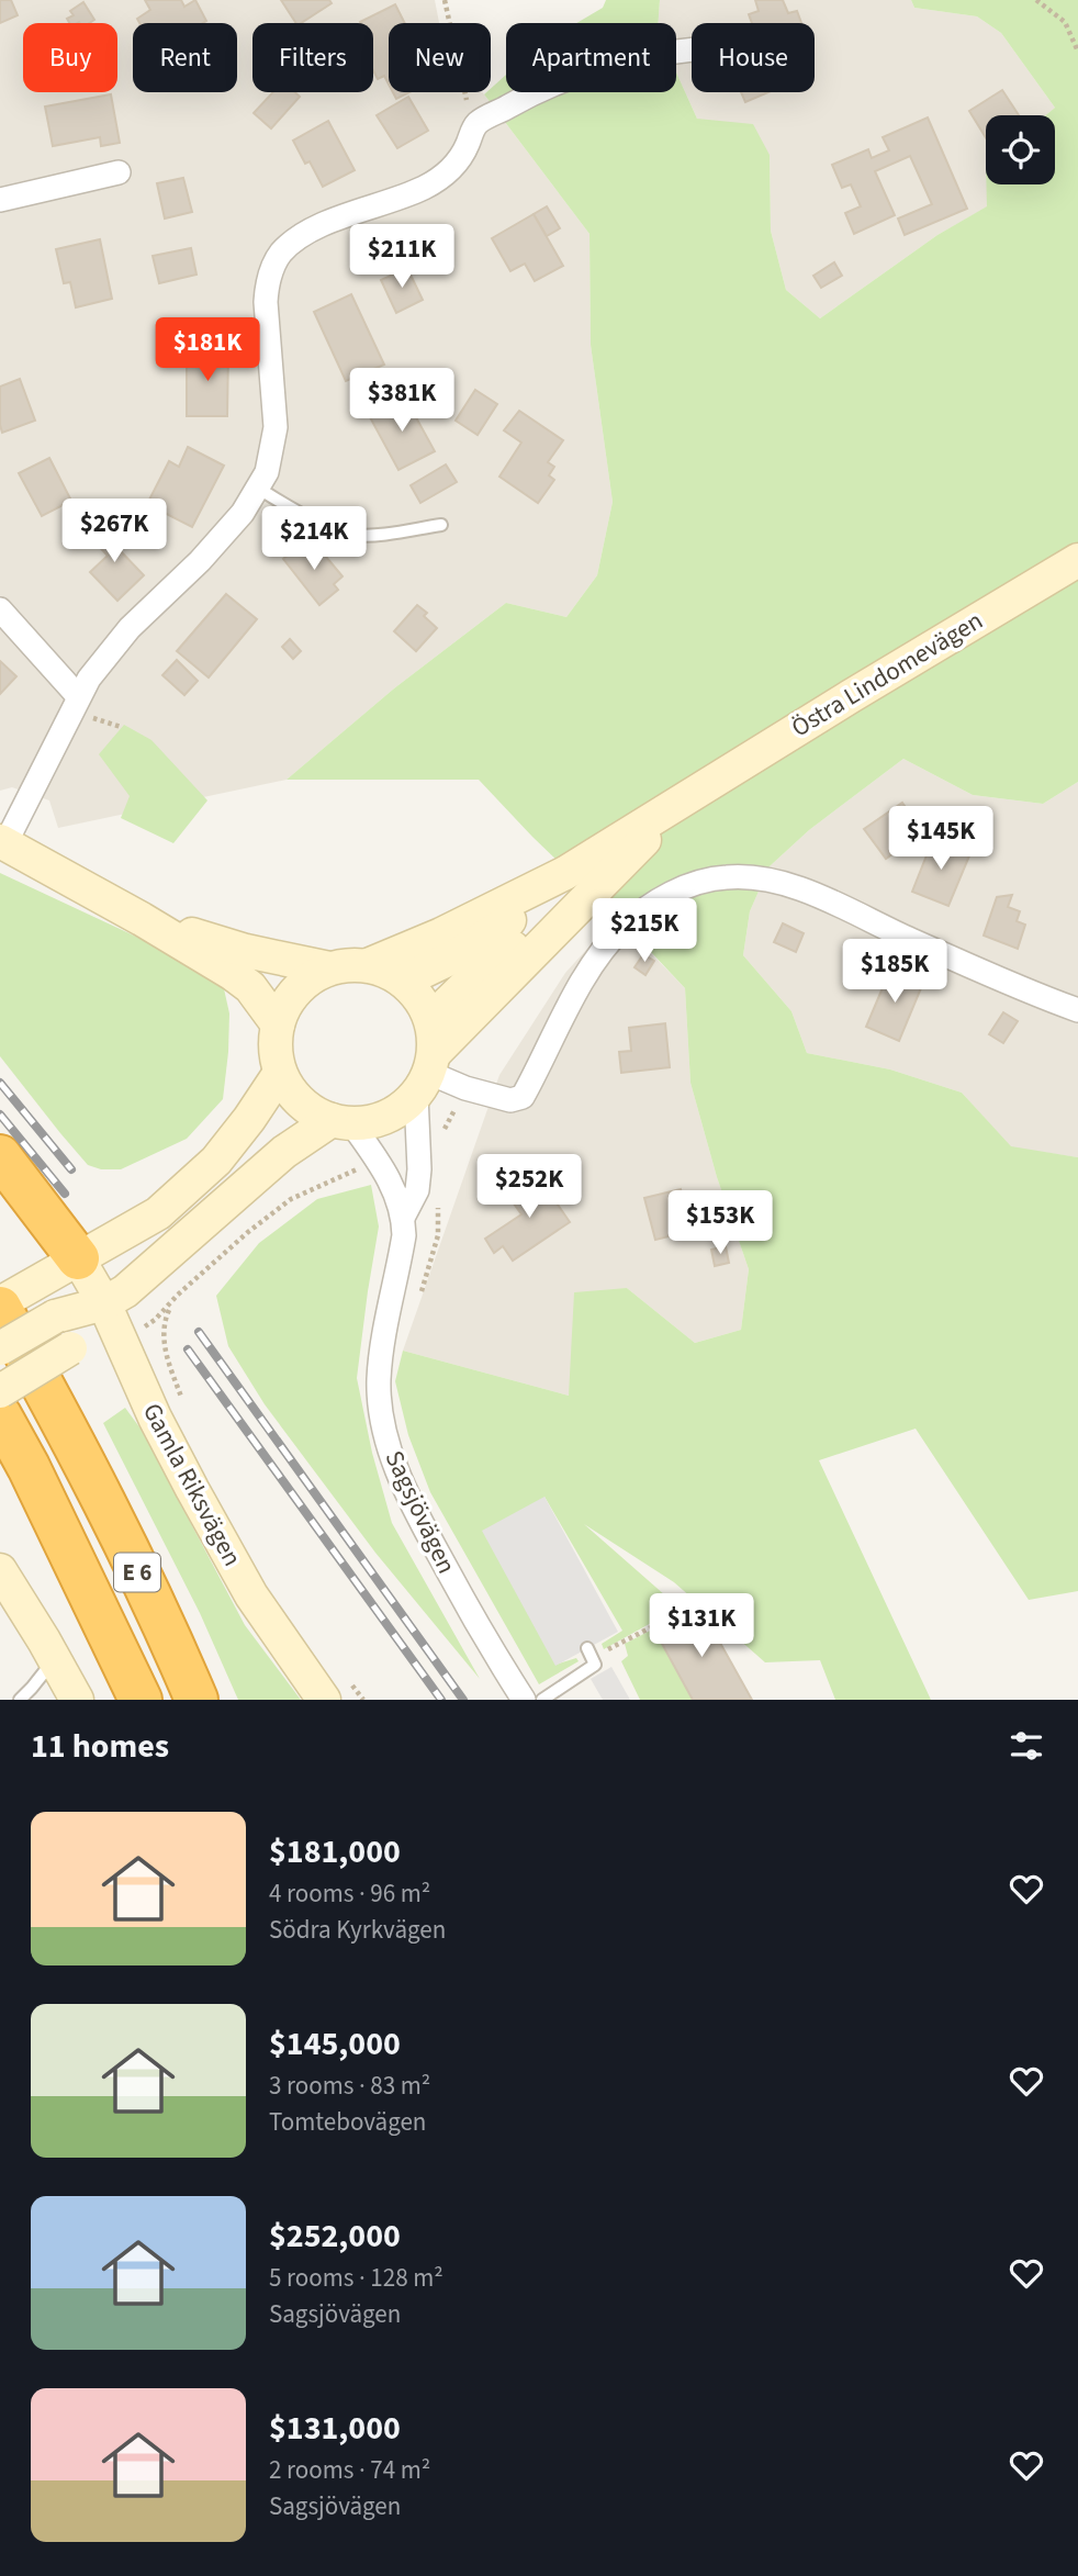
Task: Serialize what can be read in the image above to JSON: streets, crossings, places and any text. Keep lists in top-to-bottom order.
{
  "streets": {
    "highway": ["E 6"],
    "street": ["Östra Lindomevägen", "Gamla Riksvägen", "Sagsjövägen"]
  },
  "crossings": [
    ["Östra Lindomevägen", "Sagsjövägen"]
  ],
  "page": {
    "chip": [
      "Buy",
      "Rent",
      "Filters",
      "New",
      "Apartment",
      "House"
    ],
    "price": [
      "$211K",
      "$181K",
      "$381K",
      "$267K",
      "$214K",
      "$145K",
      "$215K",
      "$185K",
      "$252K",
      "$153K",
      "$131K"
    ],
    "heading": "11 homes",
    "list": [
      {
        "name": "$181,000",
        "note": "4 rooms · 96 m² · Södra Kyrkvägen"
      },
      {
        "name": "$145,000",
        "note": "3 rooms · 83 m² · Tomtebovägen"
      },
      {
        "name": "$252,000",
        "note": "5 rooms · 128 m² · Sagsjövägen"
      },
      {
        "name": "$131,000",
        "note": "2 rooms · 74 m² · Sagsjövägen"
      }
    ]
  }
}
